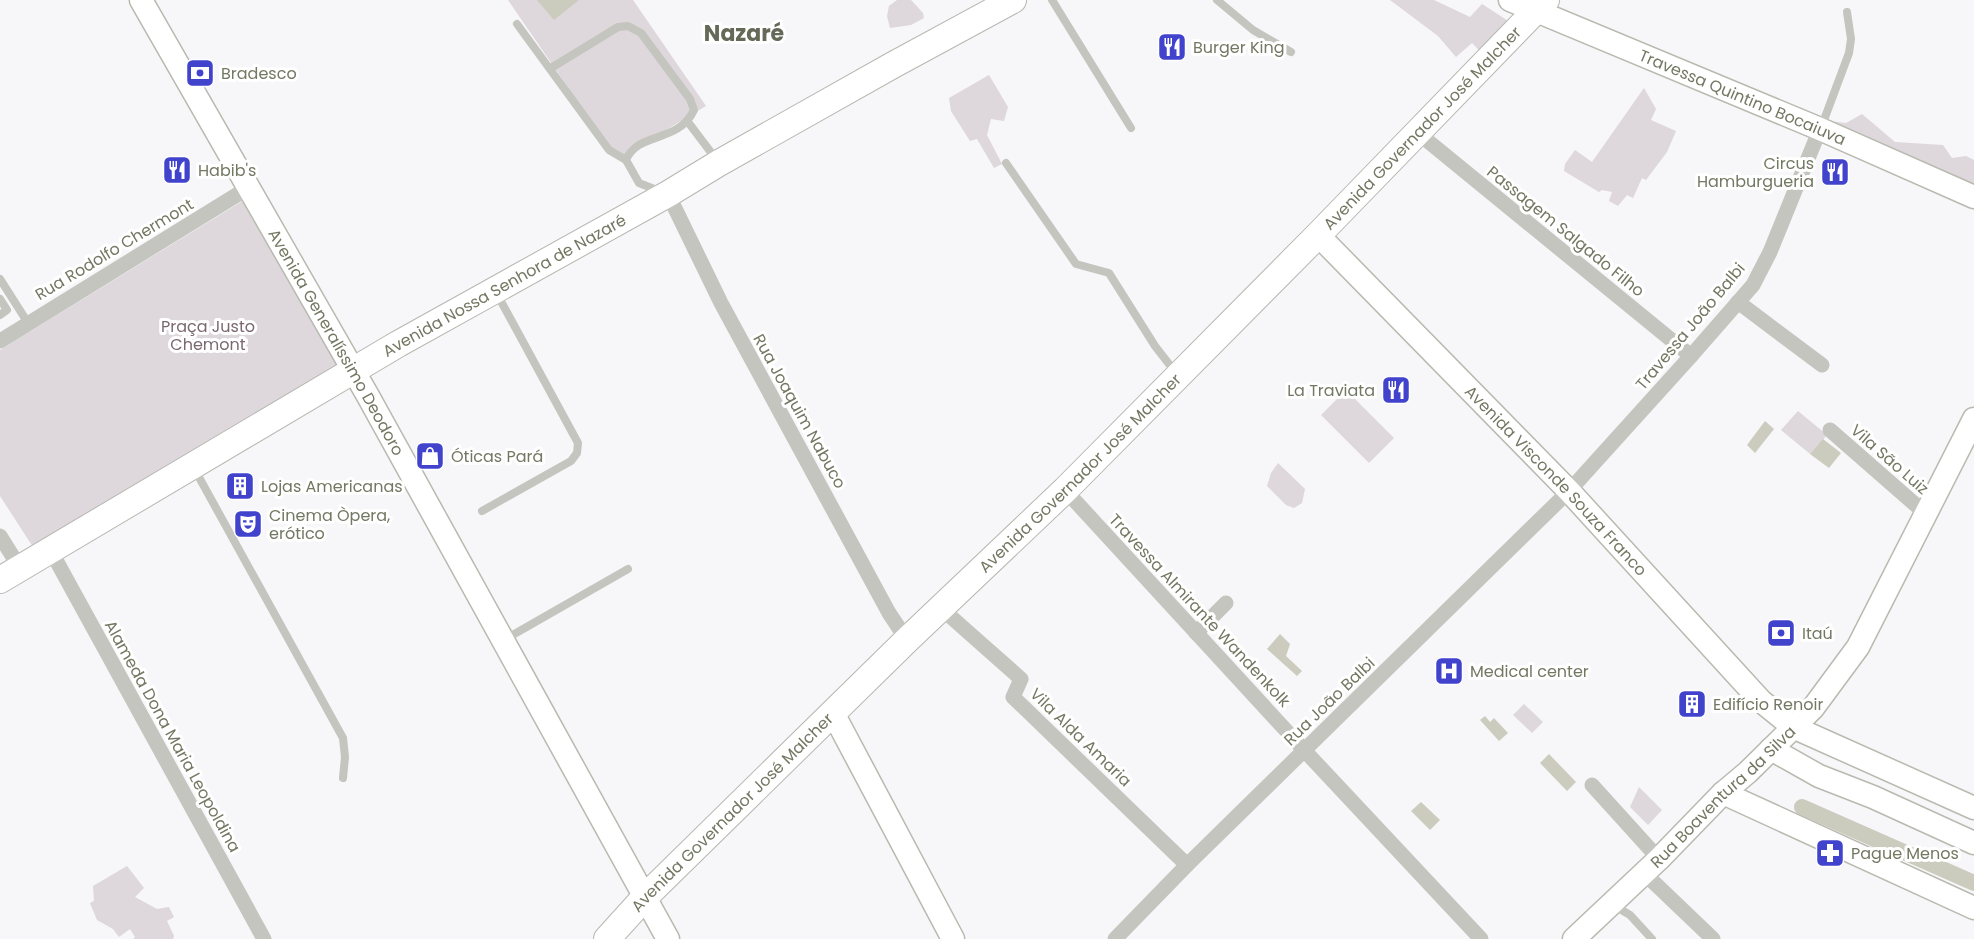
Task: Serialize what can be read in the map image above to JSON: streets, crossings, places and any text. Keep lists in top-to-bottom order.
{
  "streets": {
    "main road": ["Avenida Governador José Malcher", "Avenida Nossa Senhora de Nazaré"],
    "street": [
      "Travessa Quintino Bocaiuva",
      "Passagem Salgado Filho",
      "Rua Rodolfo Chermont",
      "Travessa João Balbi",
      "Avenida Generalíssimo Deodoro",
      "Rua Joaquim Nabuco",
      "Vila São Luiz",
      "Avenida Visconde Souza Franco",
      "Travessa Almirante Wandenkolk",
      "Rua João Balbi",
      "Alameda Dona Maria Leopoldina",
      "Vila Alda Amaria",
      "Rua Boaventura da Silva"
    ]
  },
  "crossings": [
    ["Travessa Quintino Bocaiuva", "Avenida Governador José Malcher"],
    ["Travessa Quintino Bocaiuva", "Travessa João Balbi"],
    ["Avenida Governador José Malcher", "Passagem Salgado Filho"],
    ["Avenida Governador José Malcher", "Avenida Generalíssimo Deodoro"],
    ["Avenida Governador José Malcher", "Rua Joaquim Nabuco"],
    ["Avenida Governador José Malcher", "Avenida Visconde Souza Franco"],
    ["Avenida Governador José Malcher", "Travessa Almirante Wandenkolk"],
    ["Avenida Governador José Malcher", "Vila Alda Amaria"],
    ["Passagem Salgado Filho", "Travessa João Balbi"],
    ["Rua Rodolfo Chermont", "Avenida Generalíssimo Deodoro"],
    ["Avenida Nossa Senhora de Nazaré", "Avenida Generalíssimo Deodoro"],
    ["Avenida Nossa Senhora de Nazaré", "Rua Joaquim Nabuco"],
    ["Avenida Nossa Senhora de Nazaré", "Alameda Dona Maria Leopoldina"],
    ["Travessa João Balbi", "Avenida Visconde Souza Franco"],
    ["Travessa João Balbi", "Rua João Balbi"],
    ["Vila São Luiz", "Rua Boaventura da Silva"],
    ["Avenida Visconde Souza Franco", "Rua João Balbi"],
    ["Avenida Visconde Souza Franco", "Rua Boaventura da Silva"],
    ["Travessa Almirante Wandenkolk", "Rua João Balbi"],
    ["Rua João Balbi", "Vila Alda Amaria"]
  ],
  "districts": ["Nazaré"],
  "parks": ["Praça Justo Chemont"],
  "places": {
    "restaurant": [
      "Burger King",
      "Habib's",
      "Circus Hamburgueria",
      "La Traviata"
    ],
    "bank": ["Bradesco", "Itaú"],
    "shop": ["Óticas Pará"],
    "building": ["Lojas Americanas", "Edifício Renoir"],
    "theatre": ["Cinema Òpera, erótico"],
    "hospital": ["Medical center"],
    "pharmacy": ["Pague Menos"]
  }
}
